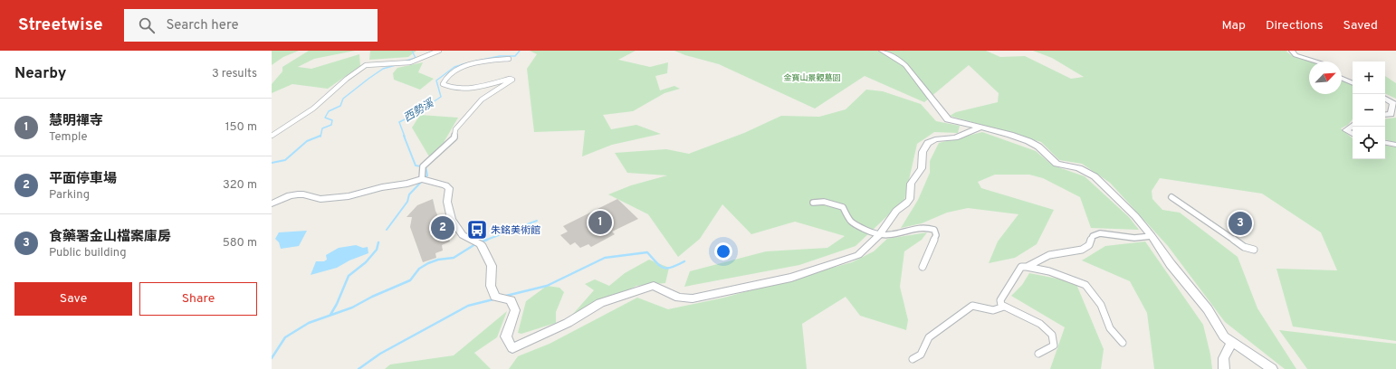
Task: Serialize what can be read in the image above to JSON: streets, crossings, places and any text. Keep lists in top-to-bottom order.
{
  "water": ["西勢溪"],
  "parks": ["金寶山景觀墓園"],
  "places": {
    "bus stop": ["朱銘美術館"]
  },
  "north": "top right",
  "page": {
    "header": "Streetwise",
    "search": "Search here",
    "nav": ["Map", "Directions", "Saved"],
    "heading": ["Nearby", "3 results"],
    "map_buttons": ["+", "−"],
    "list": [
      {
        "mark": "1",
        "name": "慧明禪寺",
        "note": "Temple",
        "value": "150 m"
      },
      {
        "mark": "2",
        "name": "平面停車場",
        "note": "Parking",
        "value": "320 m"
      },
      {
        "mark": "3",
        "name": "食藥署金山檔案庫房",
        "note": "Public building",
        "value": "580 m"
      }
    ],
    "pins": ["1", "3", "2"],
    "buttons": ["Save", "Share"]
  }
}
